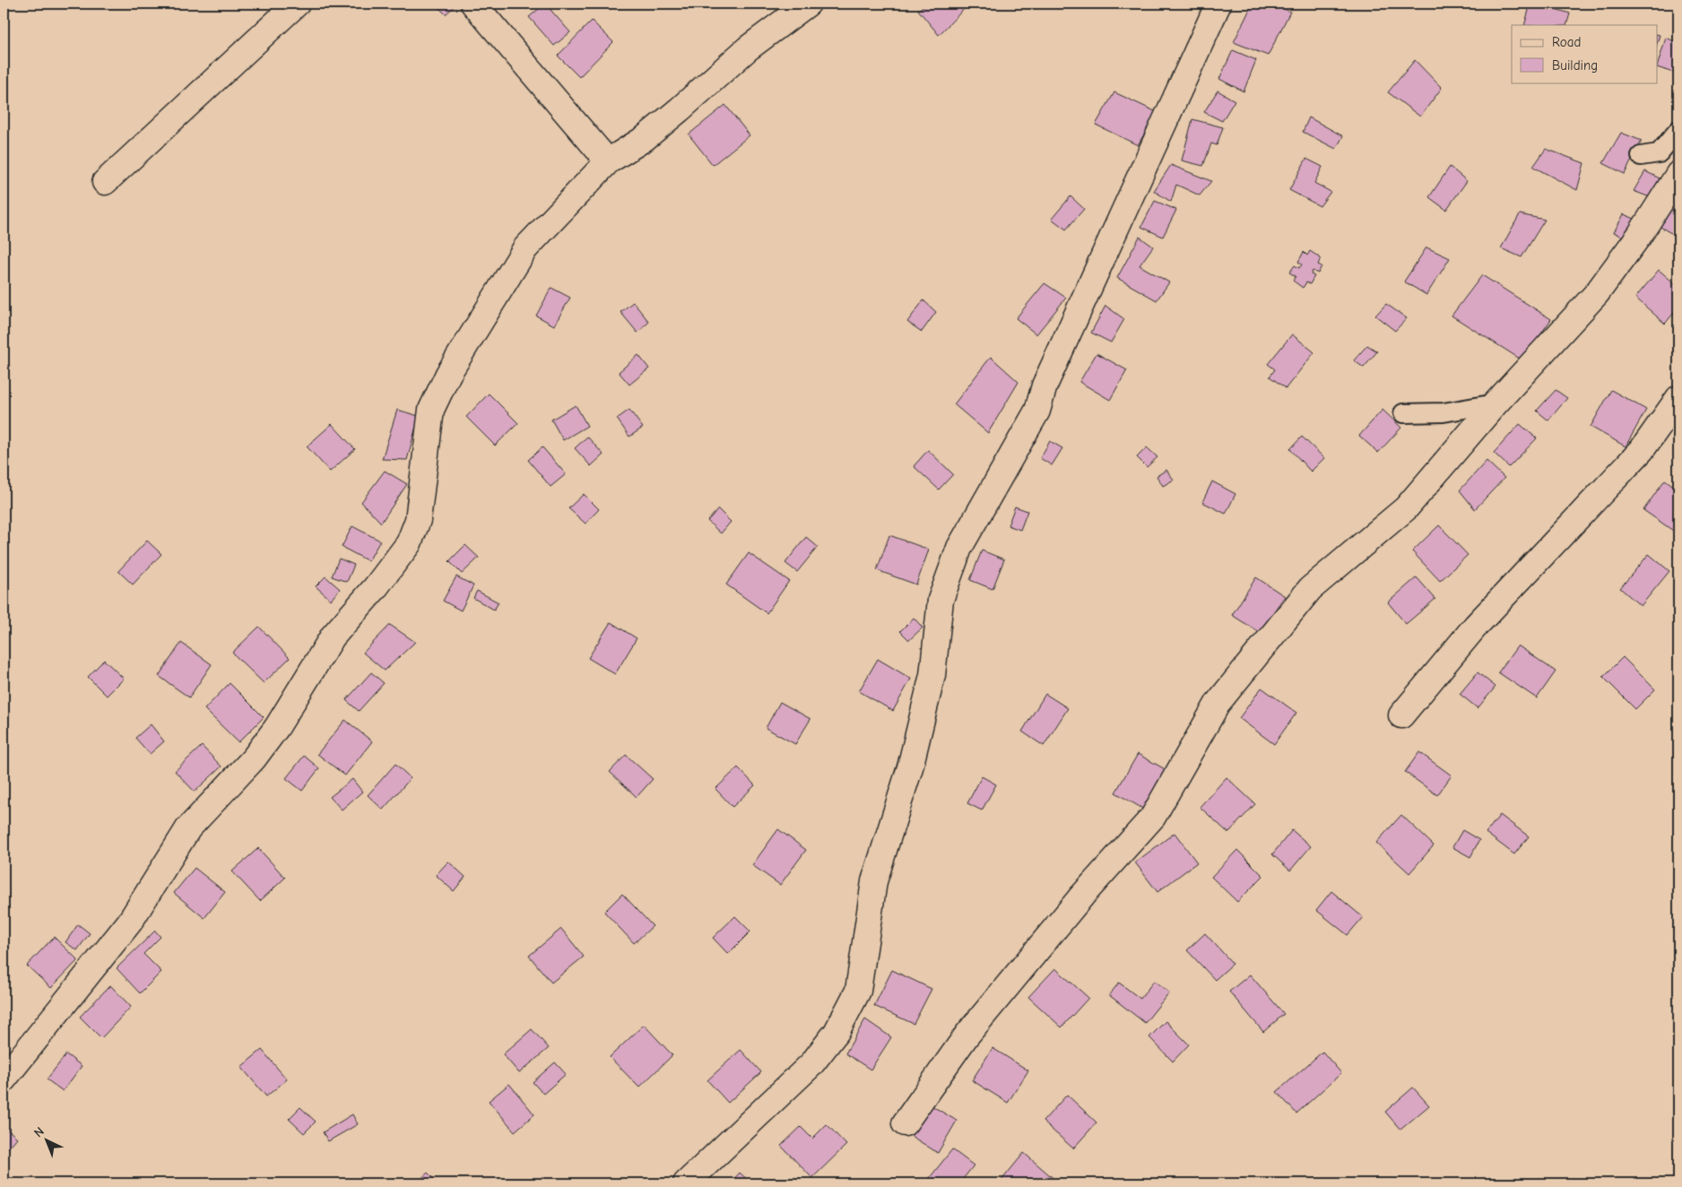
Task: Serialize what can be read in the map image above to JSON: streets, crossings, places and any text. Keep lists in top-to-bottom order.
{
  "legend": ["Road", "Building"],
  "north": "top left"
}
